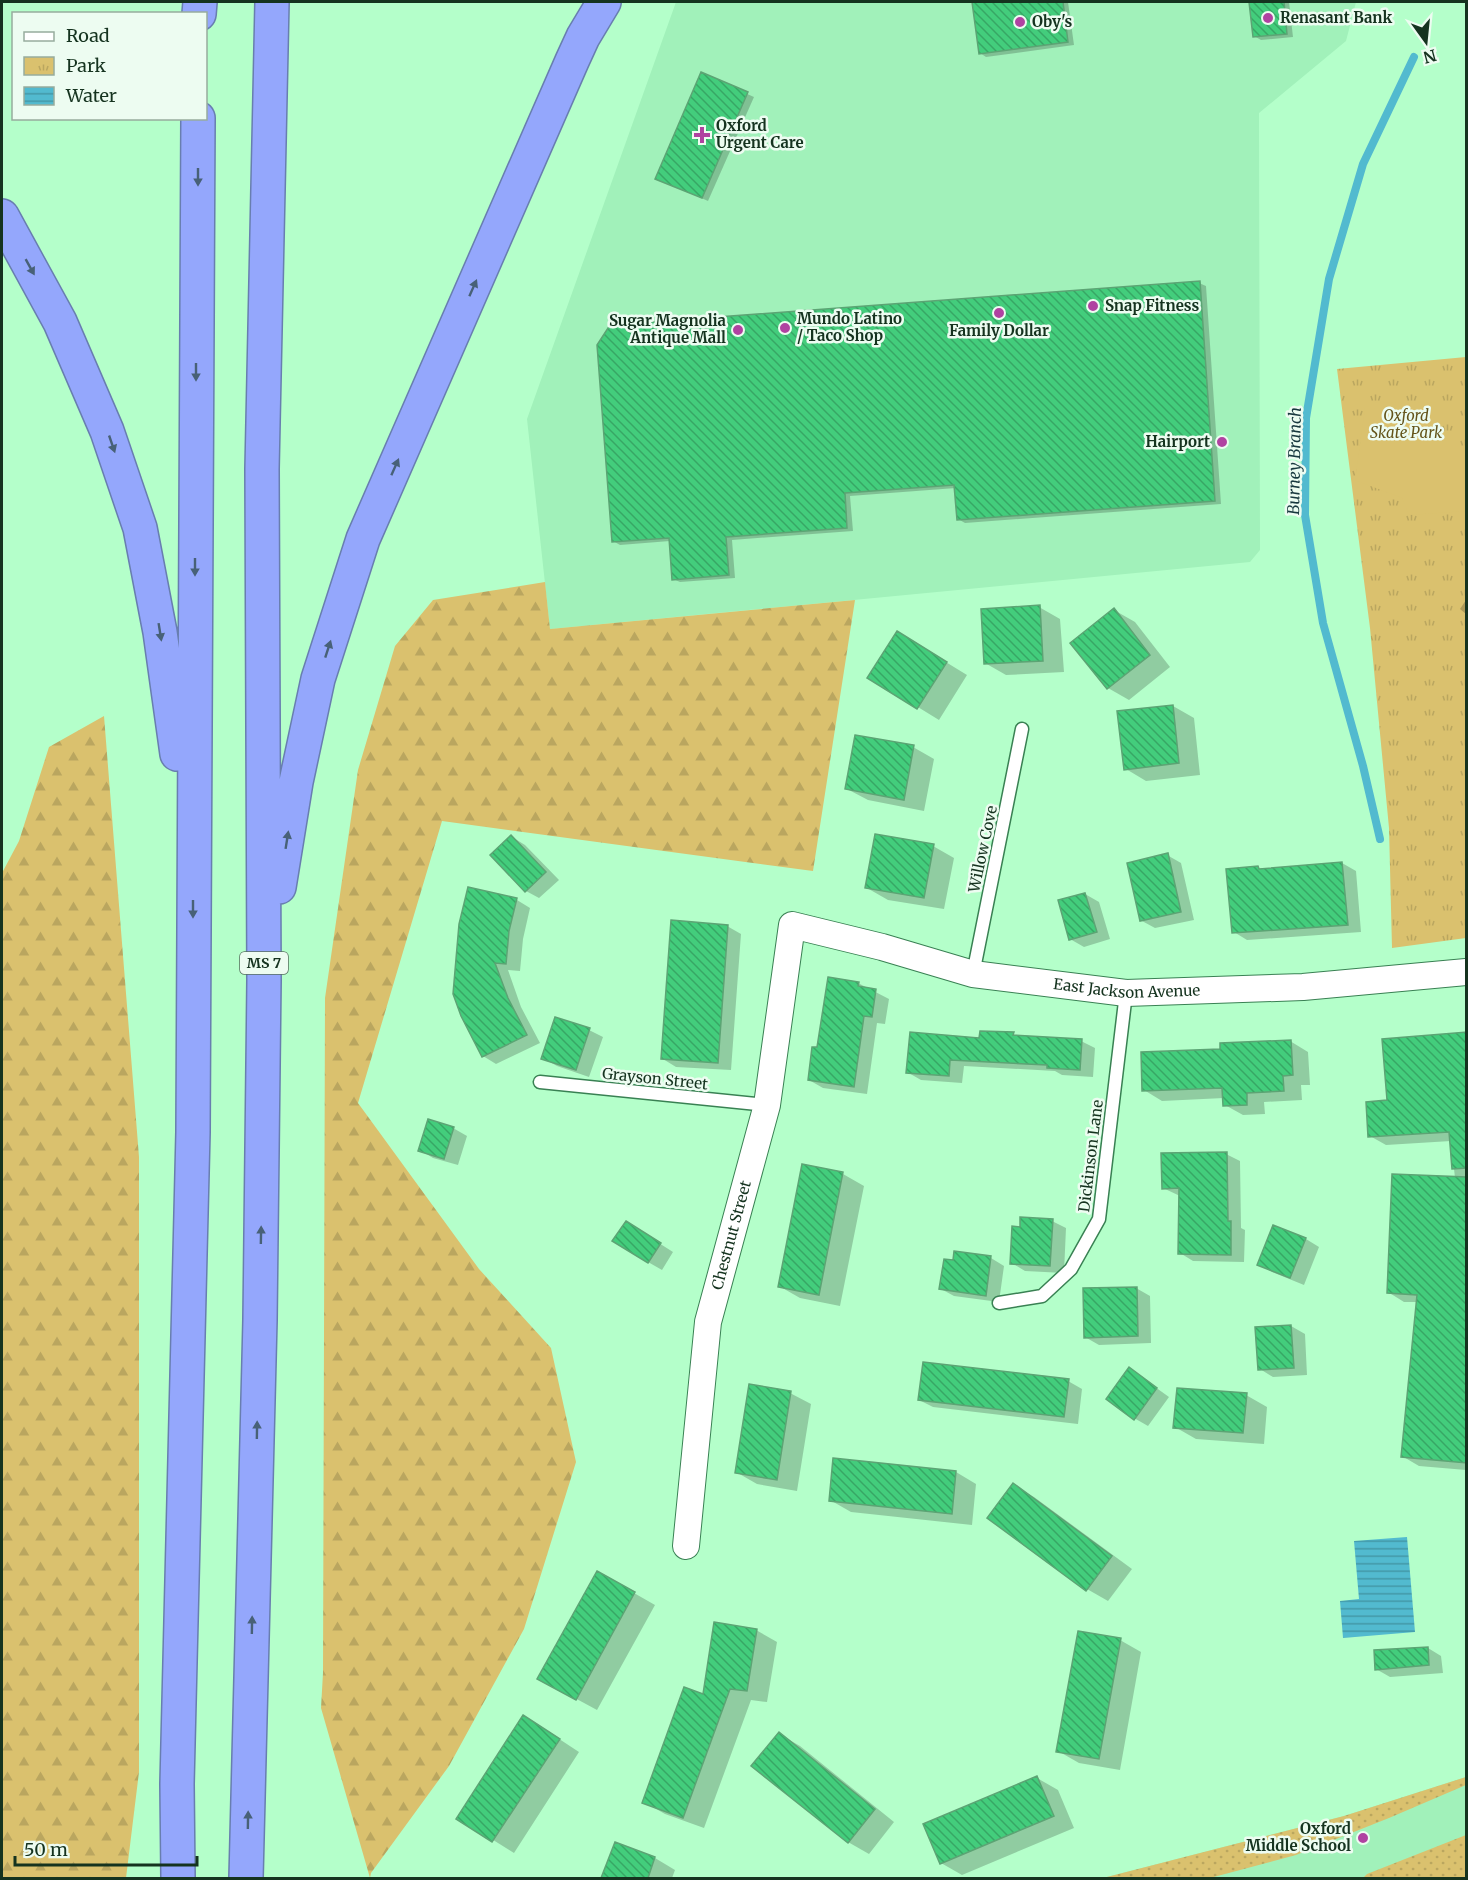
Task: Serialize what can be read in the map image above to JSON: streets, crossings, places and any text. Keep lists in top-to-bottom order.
{
  "streets": {
    "highway": ["MS 7"],
    "street": ["East Jackson Avenue", "Chestnut Street"],
    "lane": ["Willow Cove", "Grayson Street", "Dickinson Lane"]
  },
  "crossings": [
    ["Willow Cove", "East Jackson Avenue"],
    ["East Jackson Avenue", "Dickinson Lane"],
    ["East Jackson Avenue", "Chestnut Street"],
    ["Grayson Street", "Chestnut Street"]
  ],
  "water": ["Burney Branch"],
  "parks": ["Oxford Skate Park"],
  "places": {
    "other": [
      "Renasant Bank",
      "Oby's",
      "Snap Fitness",
      "Family Dollar",
      "Mundo Latino / Taco Shop",
      "Sugar Magnolia Antique Mall",
      "Hairport",
      "Oxford Middle School"
    ],
    "health": ["Oxford Urgent Care"]
  },
  "legend": ["Road", "Park", "Water"],
  "scale_bar": "50 m",
  "north": "bottom"
}
